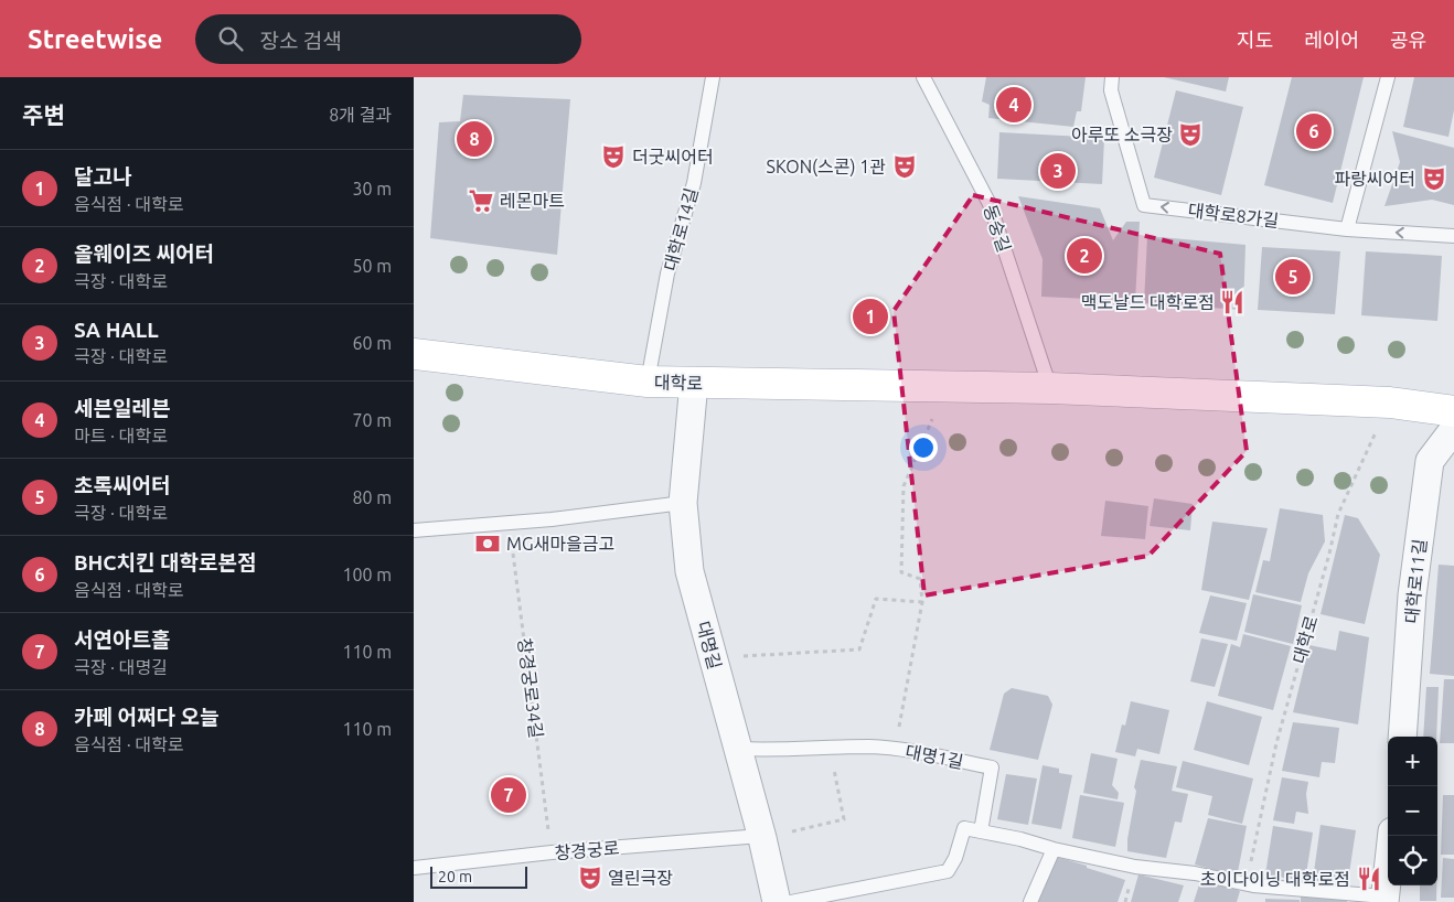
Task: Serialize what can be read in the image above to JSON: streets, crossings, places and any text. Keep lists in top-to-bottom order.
{
  "streets": {
    "main road": ["대학로"],
    "street": ["대학로11길", "대명길"],
    "lane": [
      "대학로8가길",
      "동숭길",
      "대학로14길",
      "대명1길",
      "창경궁로"
    ],
    "path": ["창경궁로34길"]
  },
  "crossings": [
    ["동숭길", "대학로"],
    ["대학로14길", "대학로"],
    ["대학로", "대명길"],
    ["대명길", "대명1길"],
    ["대명길", "창경궁로"],
    ["창경궁로34길", "창경궁로"]
  ],
  "one_way": ["대학로8가길"],
  "places": {
    "theatre": [
      "아루또 소극장",
      "더굿씨어터",
      "SKON(스콘) 1관",
      "파랑씨어터",
      "열린극장"
    ],
    "supermarket": ["레몬마트"],
    "restaurant": ["맥도날드 대학로점", "초이다이닝 대학로점"],
    "bank": ["MG새마을금고"]
  },
  "scale_bar": "20 m",
  "page": {
    "header": "Streetwise",
    "search": "장소 검색",
    "nav": ["지도", "레이어", "공유"],
    "heading": ["주변", "8개 결과"],
    "pins": [
      "4",
      "6",
      "8",
      "3",
      "2",
      "5",
      "1",
      "7"
    ],
    "list": [
      {
        "mark": "1",
        "name": "달고나",
        "note": "음식점 · 대학로",
        "value": "30 m"
      },
      {
        "mark": "2",
        "name": "올웨이즈 씨어터",
        "note": "극장 · 대학로",
        "value": "50 m"
      },
      {
        "mark": "3",
        "name": "SA HALL",
        "note": "극장 · 대학로",
        "value": "60 m"
      },
      {
        "mark": "4",
        "name": "세븐일레븐",
        "note": "마트 · 대학로",
        "value": "70 m"
      },
      {
        "mark": "5",
        "name": "초록씨어터",
        "note": "극장 · 대학로",
        "value": "80 m"
      },
      {
        "mark": "6",
        "name": "BHC치킨 대학로본점",
        "note": "음식점 · 대학로",
        "value": "100 m"
      },
      {
        "mark": "7",
        "name": "서연아트홀",
        "note": "극장 · 대명길",
        "value": "110 m"
      },
      {
        "mark": "8",
        "name": "카페 어쩌다 오늘",
        "note": "음식점 · 대학로",
        "value": "110 m"
      }
    ],
    "map_buttons": ["+", "−"],
    "scale": "20 m"
  }
}
